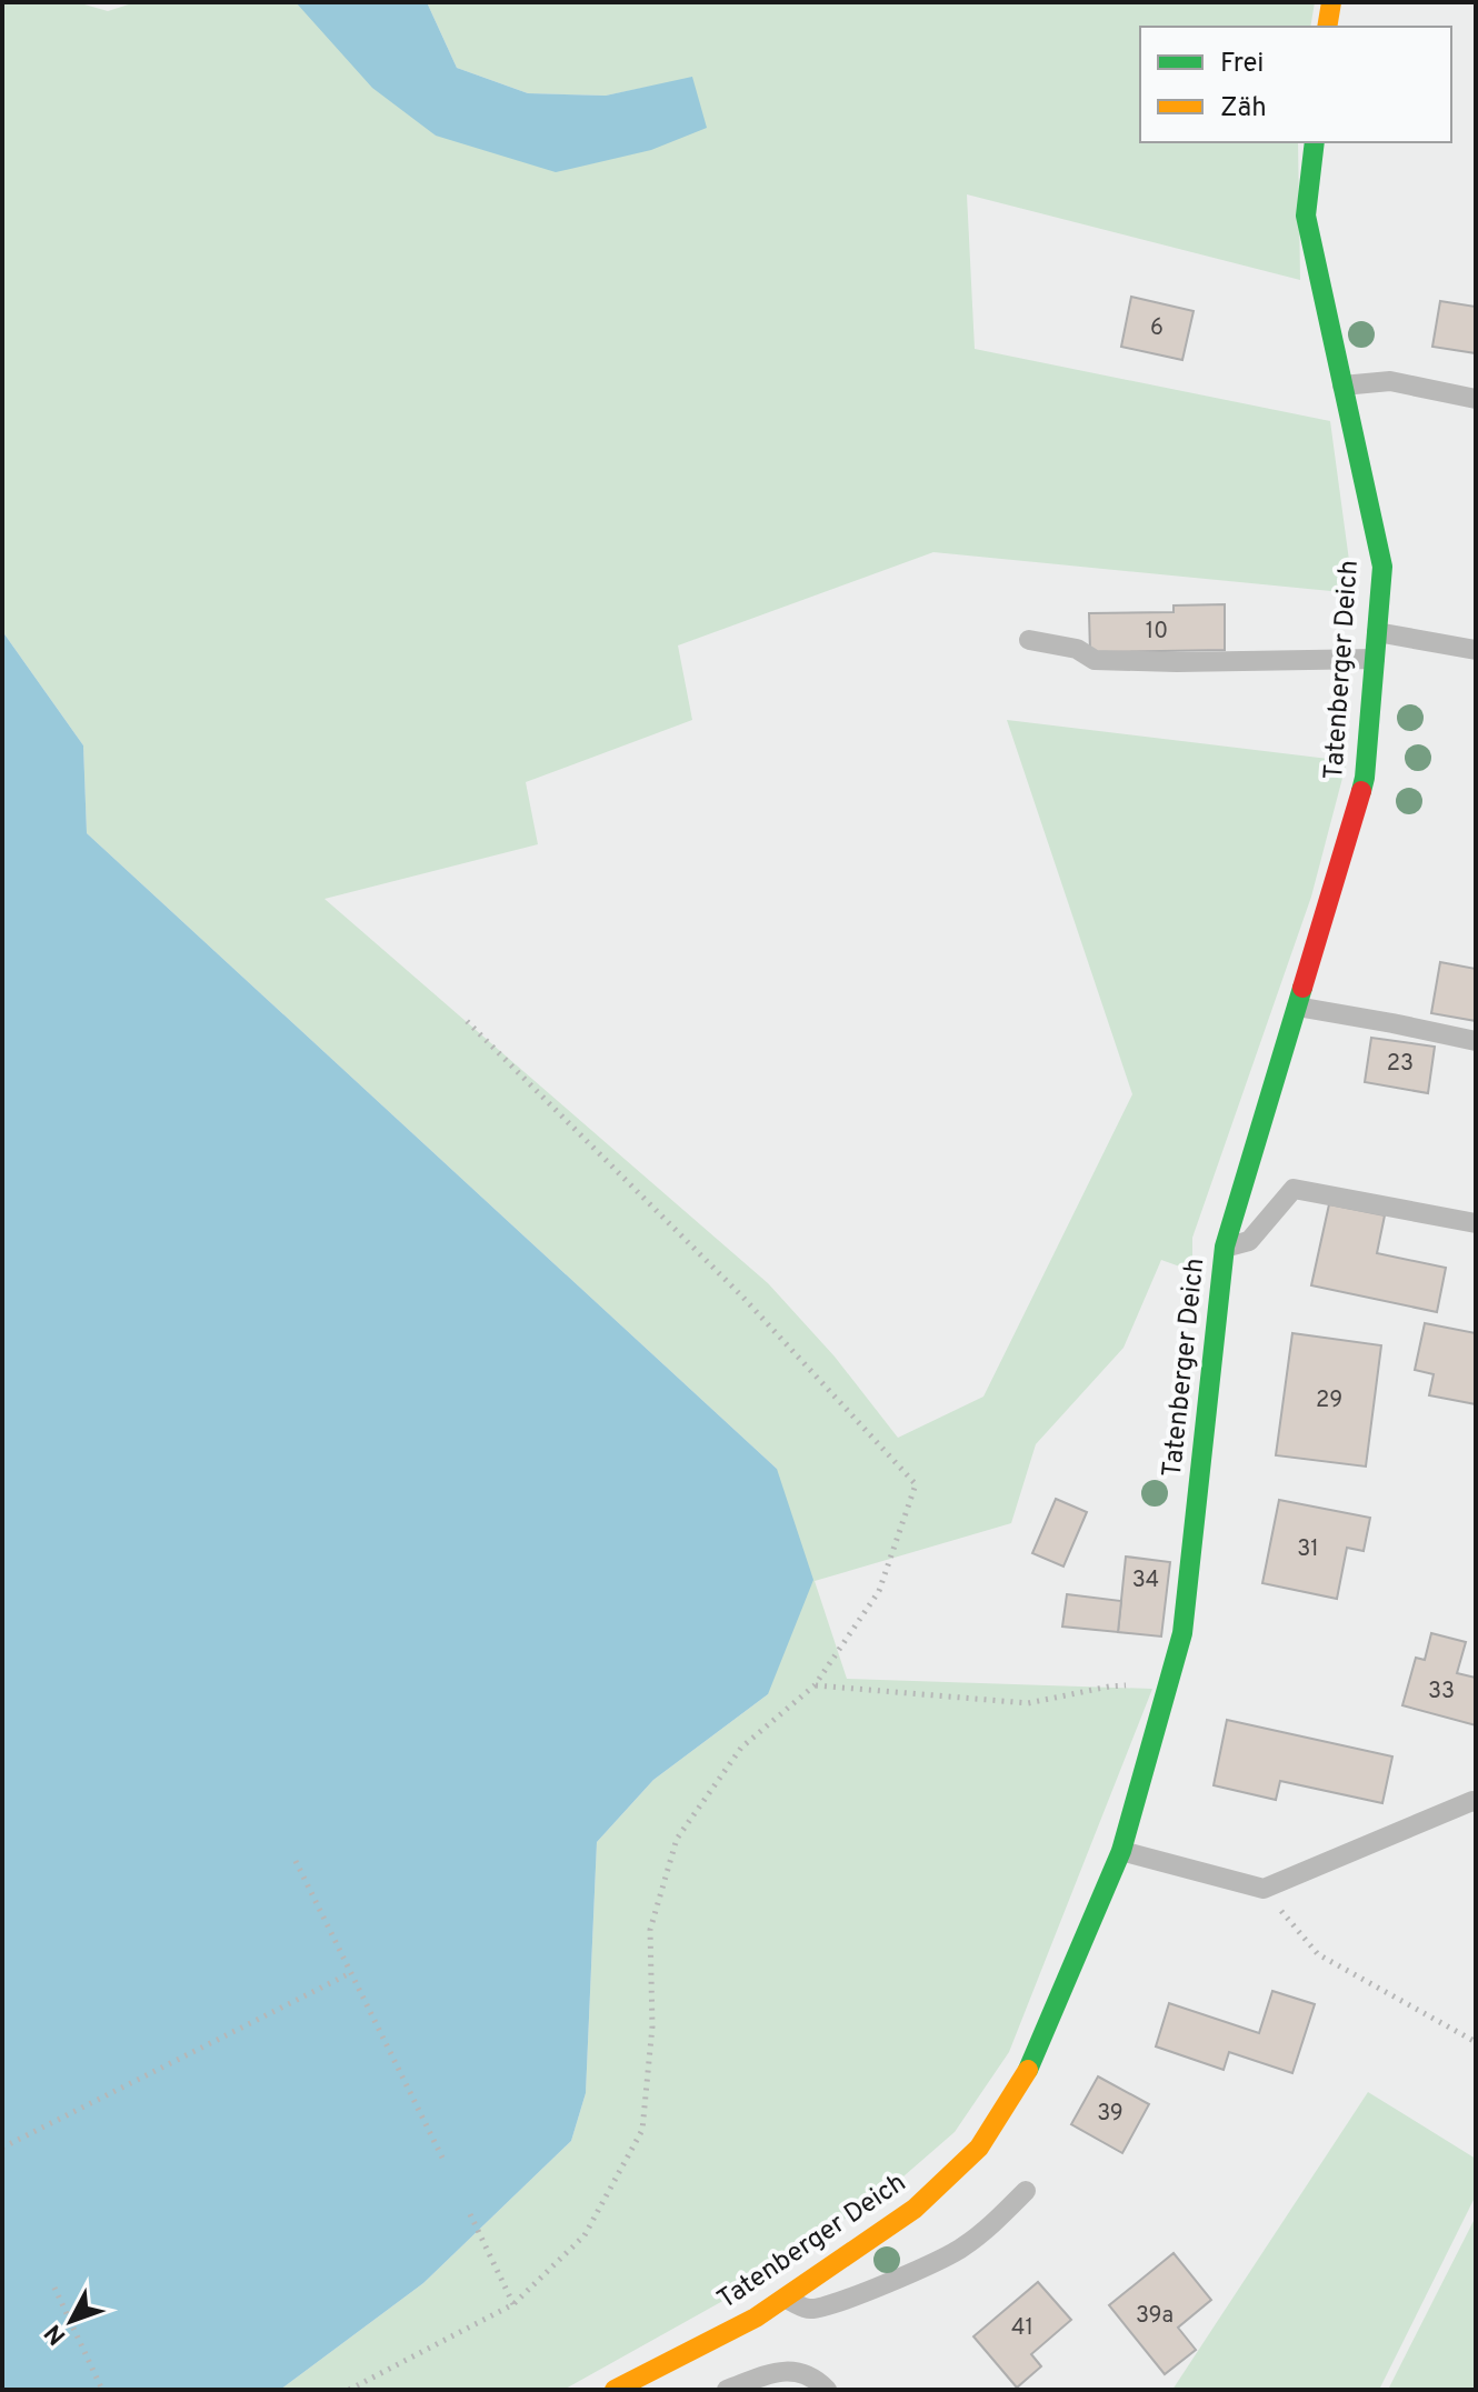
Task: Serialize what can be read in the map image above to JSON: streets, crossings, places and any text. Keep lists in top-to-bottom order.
{
  "streets": {
    "street": ["Tatenberger Deich"]
  },
  "house_numbers": [
    "6",
    "10",
    "23",
    "29",
    "31",
    "34",
    "33",
    "39",
    "39a",
    "41"
  ],
  "legend": ["Frei", "Zäh"],
  "north": "bottom left"
}
